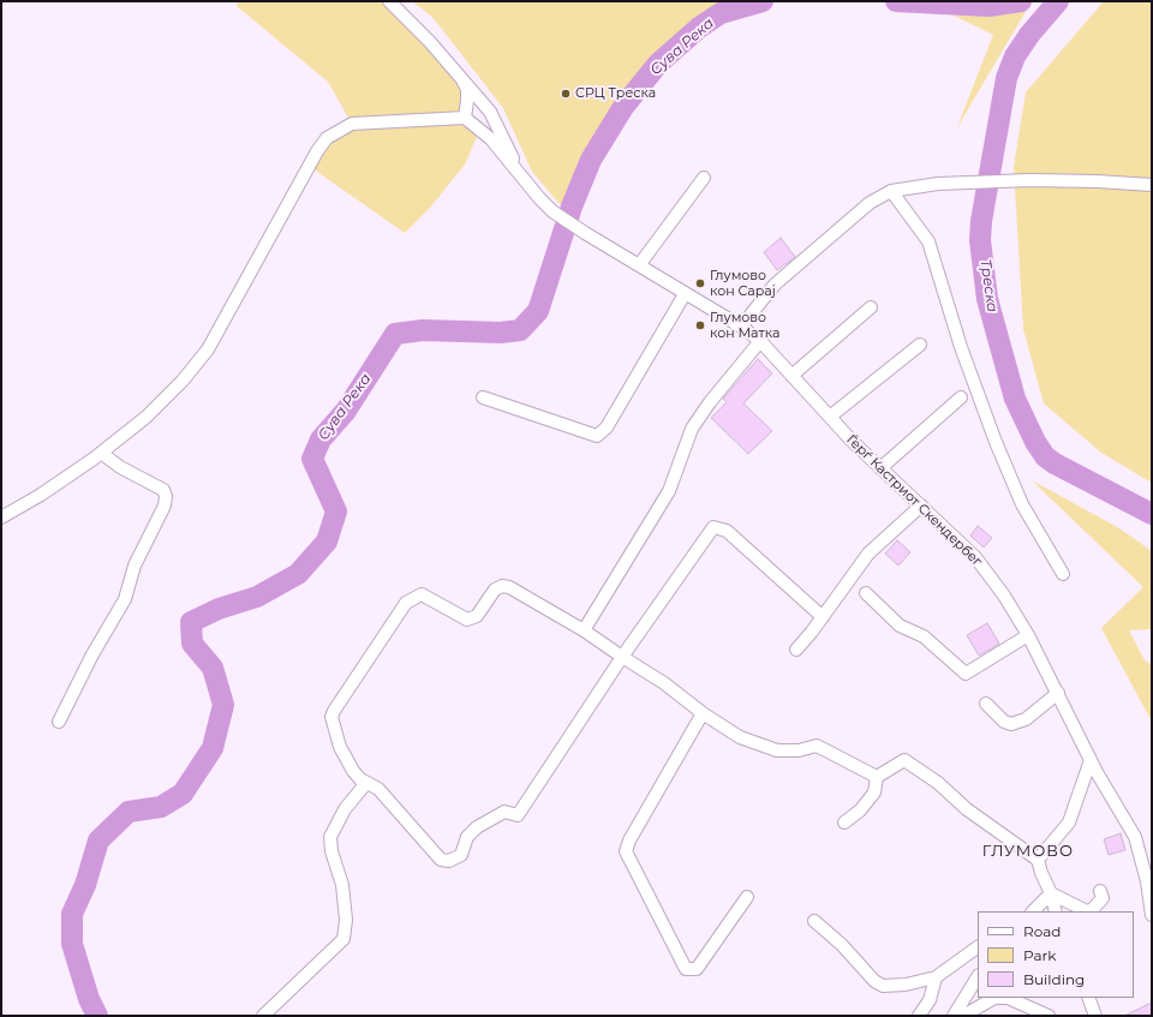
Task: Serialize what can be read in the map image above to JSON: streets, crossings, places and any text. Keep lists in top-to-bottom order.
{
  "streets": {
    "street": ["Ѓерѓ Кастриот Скендербег"]
  },
  "districts": ["ГЛУМОВО"],
  "water": ["Сува Река", "Треска"],
  "places": ["СРЦ Треска", "Глумово кон Сарај", "Глумово кон Матка"],
  "legend": ["Road", "Park", "Building"]
}
